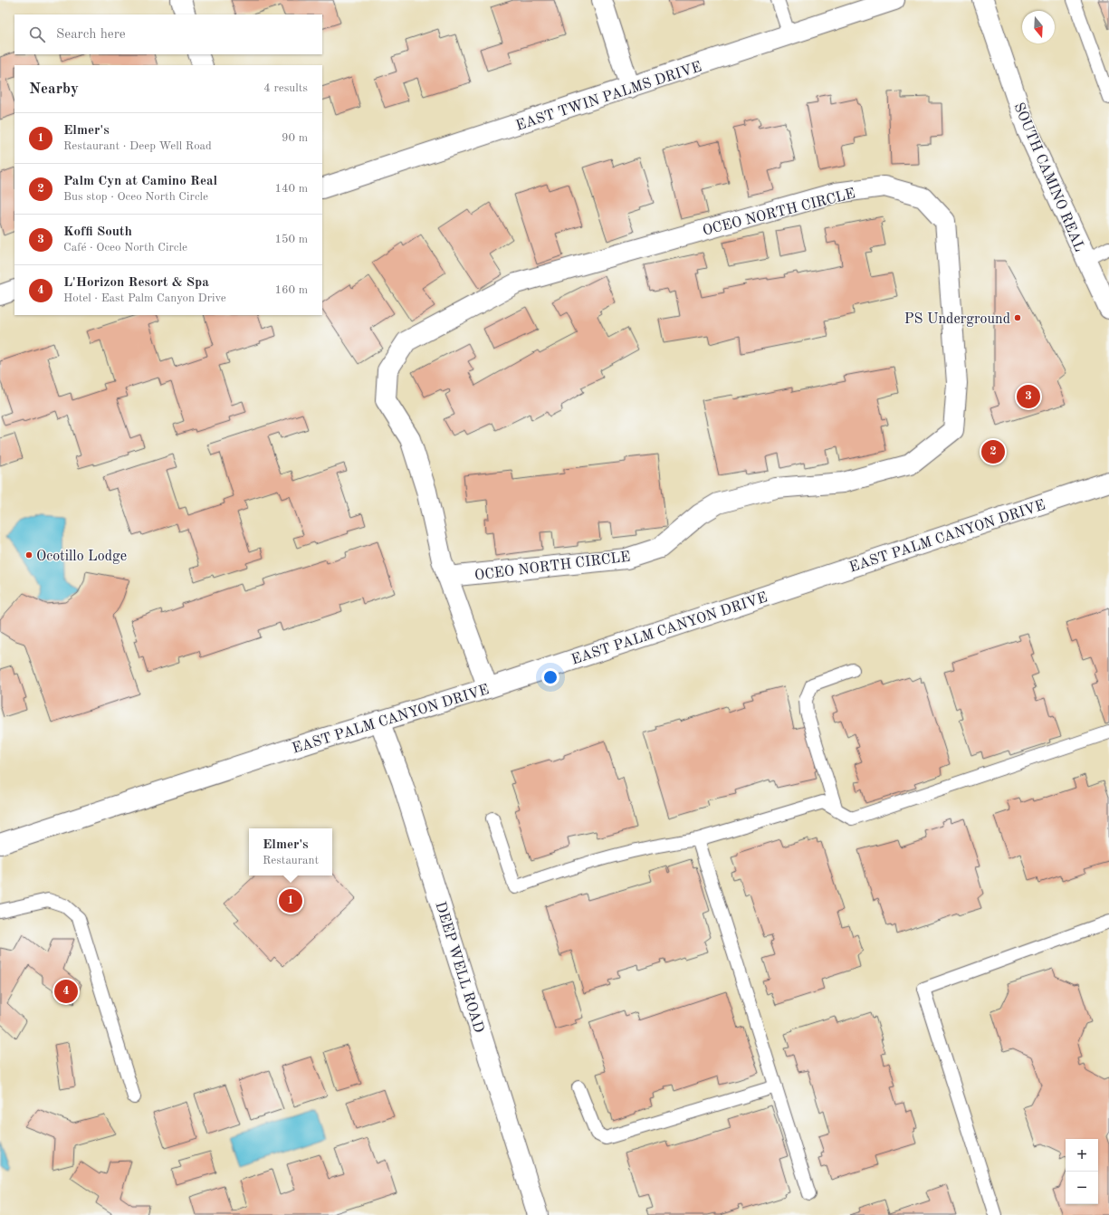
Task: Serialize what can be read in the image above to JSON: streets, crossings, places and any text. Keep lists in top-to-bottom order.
{
  "streets": {
    "street": [
      "EAST TWIN PALMS DRIVE",
      "SOUTH CAMINO REAL",
      "OCEO NORTH CIRCLE",
      "EAST PALM CANYON DRIVE",
      "DEEP WELL ROAD"
    ]
  },
  "crossings": [
    ["OCEO NORTH CIRCLE", "EAST PALM CANYON DRIVE"],
    ["EAST PALM CANYON DRIVE", "DEEP WELL ROAD"]
  ],
  "places": ["PS Underground", "Ocotillo Lodge"],
  "north": "bottom",
  "page": {
    "search": "Search here",
    "heading": ["Nearby", "4 results"],
    "list": [
      {
        "mark": "1",
        "name": "Elmer's",
        "note": "Restaurant · Deep Well Road",
        "value": "90 m"
      },
      {
        "mark": "2",
        "name": "Palm Cyn at Camino Real",
        "note": "Bus stop · Oceo North Circle",
        "value": "140 m"
      },
      {
        "mark": "3",
        "name": "Koffi South",
        "note": "Café · Oceo North Circle",
        "value": "150 m"
      },
      {
        "mark": "4",
        "name": "L'Horizon Resort & Spa",
        "note": "Hotel · East Palm Canyon Drive",
        "value": "160 m"
      }
    ],
    "pins": [
      "3",
      "2",
      "1",
      "4"
    ],
    "popup": ["Elmer's", "Restaurant"],
    "map_buttons": ["+", "−"]
  }
}
